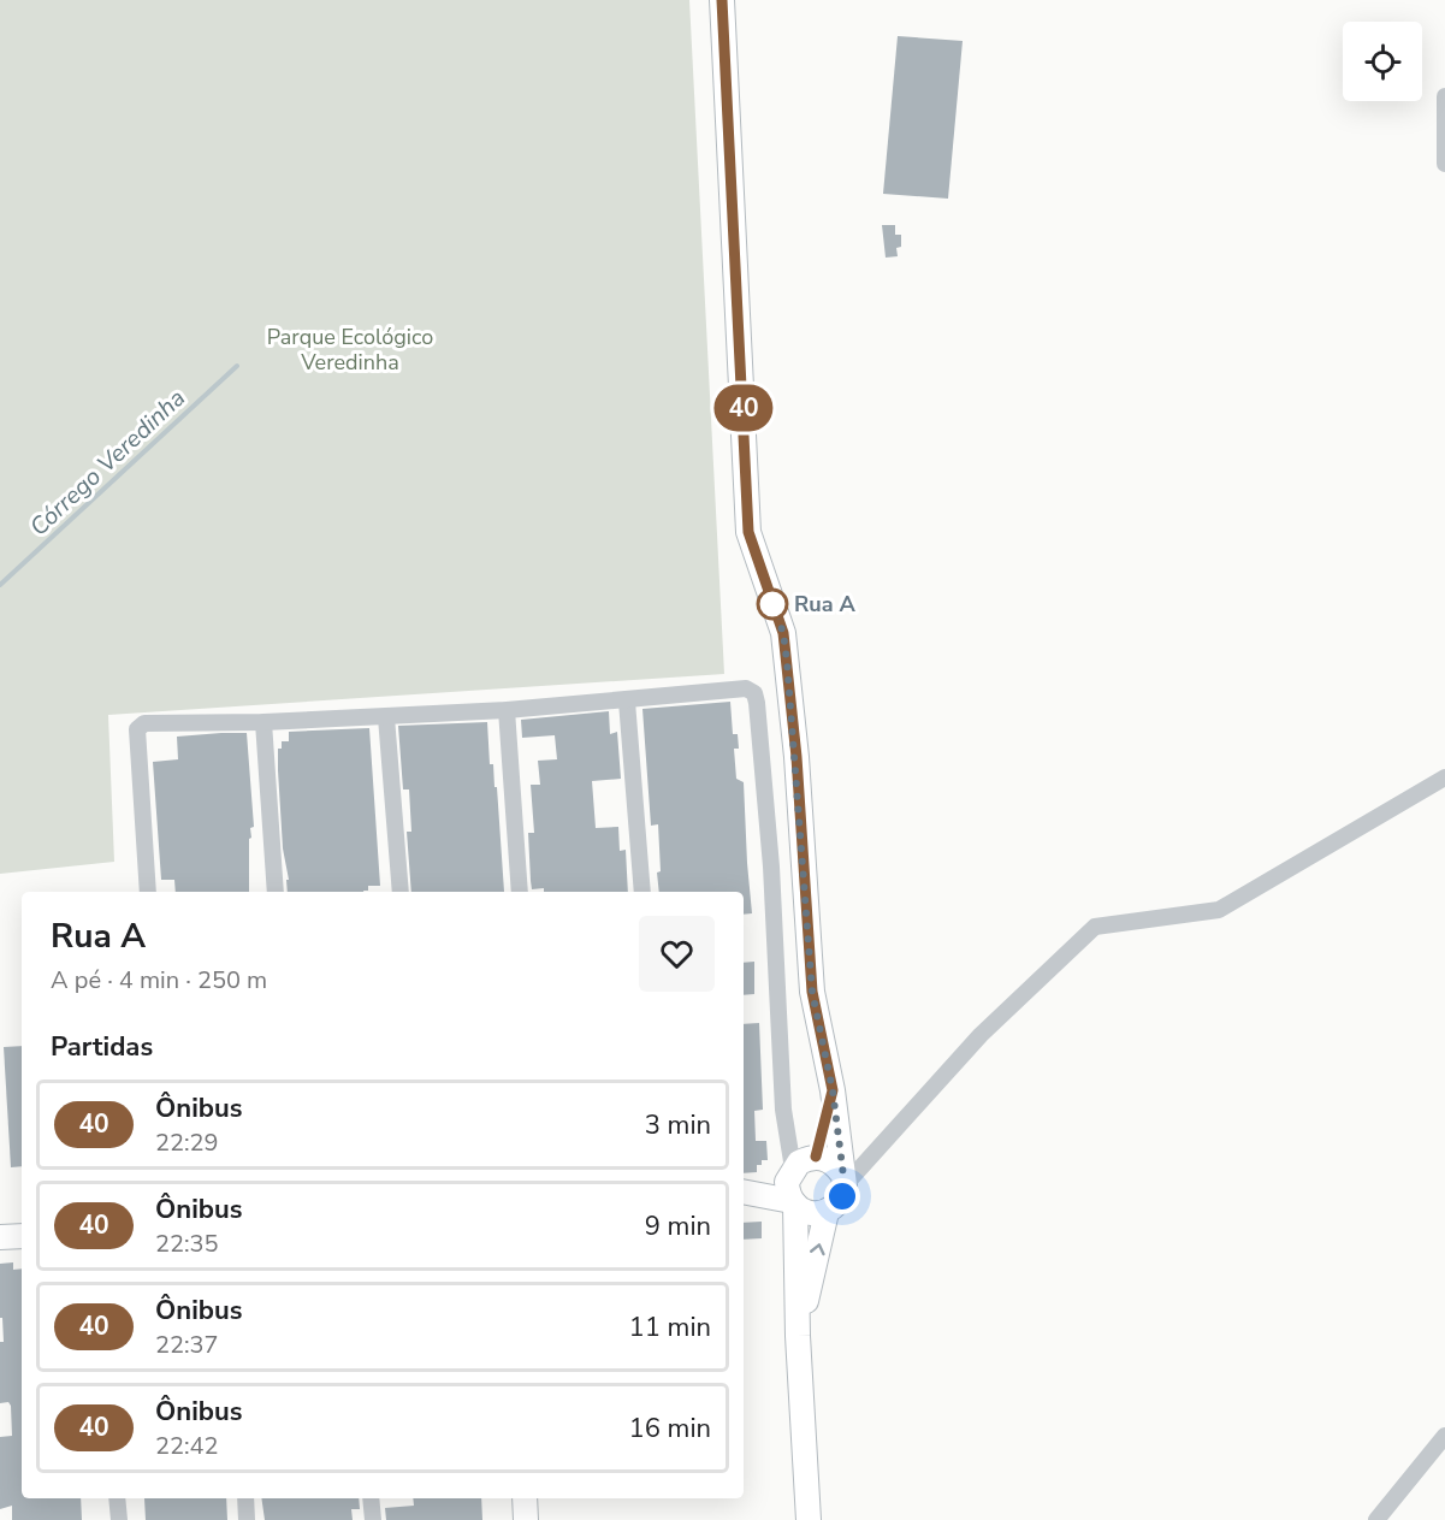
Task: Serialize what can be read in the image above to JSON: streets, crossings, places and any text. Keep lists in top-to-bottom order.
{
  "water": ["Córrego Veredinha"],
  "parks": ["Parque Ecológico Veredinha"],
  "places": ["Rua A"],
  "lines": ["bus line 40"],
  "page": {
    "on_map": "40",
    "heading": [
      ["Rua A", "A pé · 4 min · 250 m"],
      "Partidas"
    ],
    "list": [
      {
        "mark": "40",
        "name": "Ônibus",
        "note": "22:29",
        "value": "3 min"
      },
      {
        "mark": "40",
        "name": "Ônibus",
        "note": "22:35",
        "value": "9 min"
      },
      {
        "mark": "40",
        "name": "Ônibus",
        "note": "22:37",
        "value": "11 min"
      },
      {
        "mark": "40",
        "name": "Ônibus",
        "note": "22:42",
        "value": "16 min"
      }
    ]
  }
}
